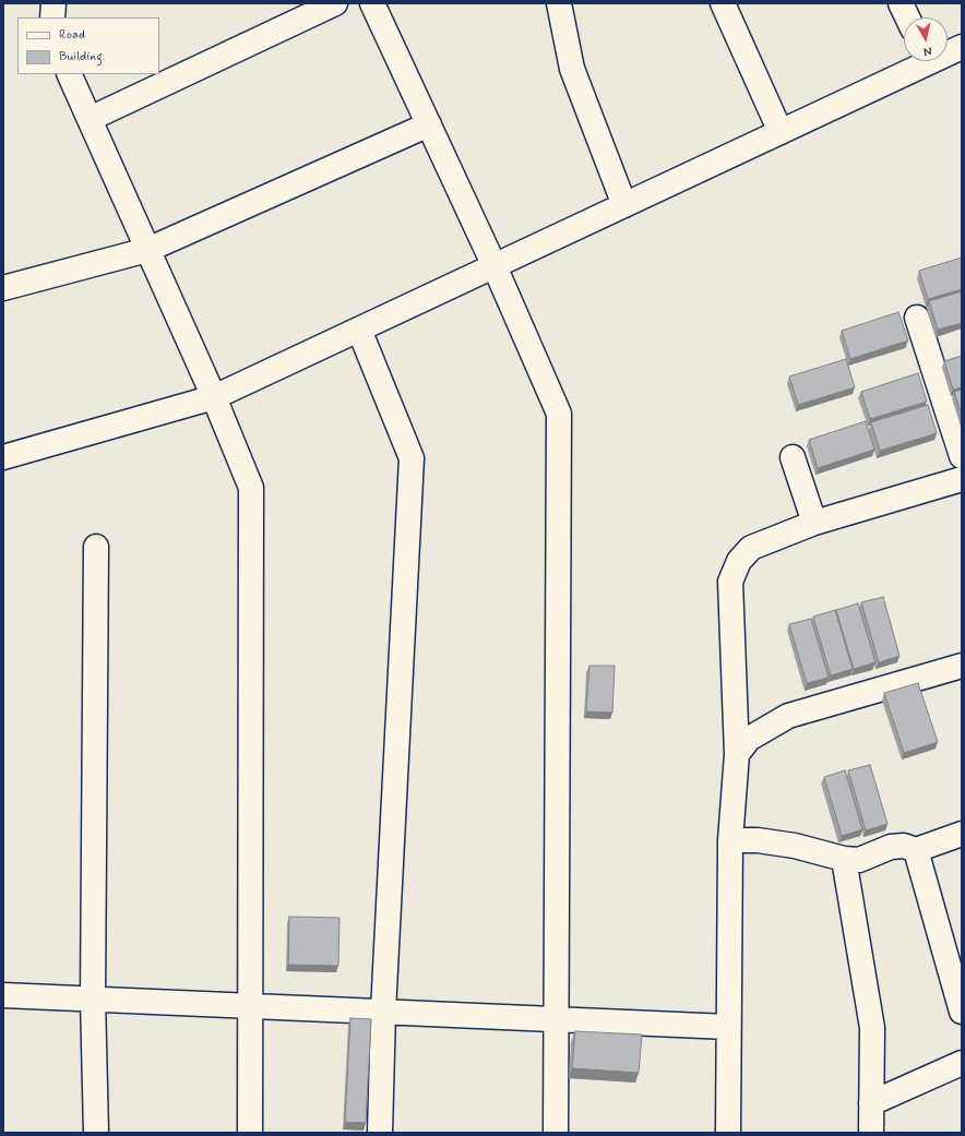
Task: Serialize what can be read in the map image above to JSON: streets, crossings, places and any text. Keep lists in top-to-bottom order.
{
  "legend": ["Road", "Building"],
  "north": "bottom"
}
